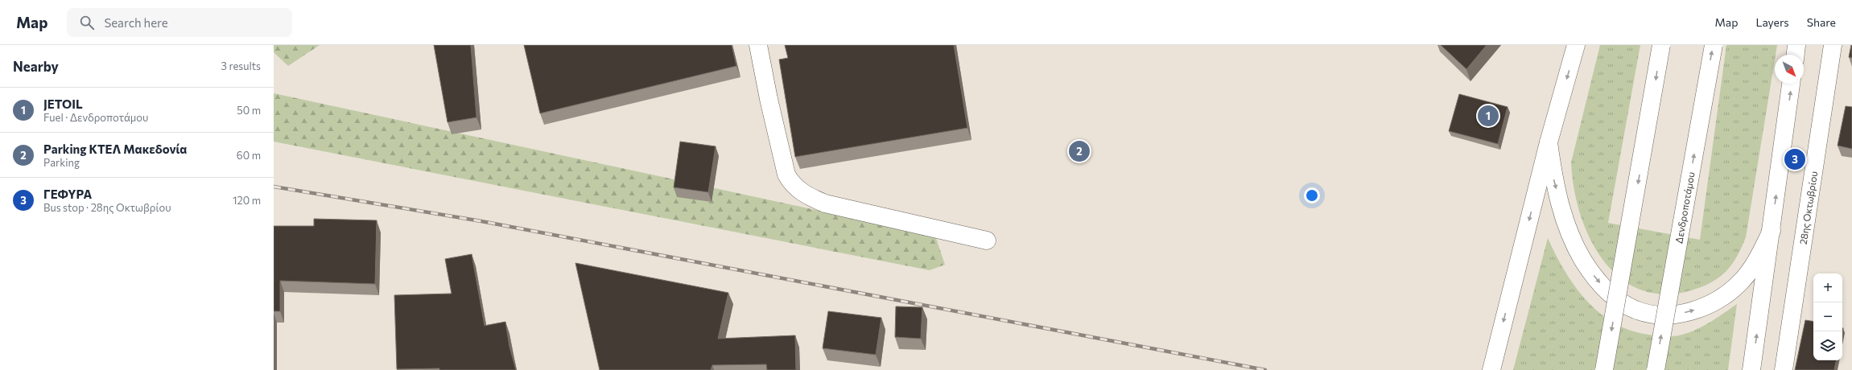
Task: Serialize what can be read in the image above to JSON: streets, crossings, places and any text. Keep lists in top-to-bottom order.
{
  "streets": {
    "main road": ["Δενδροποτάμου", "28ης Οκτωβρίου"]
  },
  "north": "bottom right",
  "page": {
    "header": "Map",
    "search": "Search here",
    "nav": ["Map", "Layers", "Share"],
    "heading": ["Nearby", "3 results"],
    "list": [
      {
        "mark": "1",
        "name": "JETOIL",
        "note": "Fuel · Δενδροποτάμου",
        "value": "50 m"
      },
      {
        "mark": "2",
        "name": "Parking ΚΤΕΛ Μακεδονία",
        "note": "Parking",
        "value": "60 m"
      },
      {
        "mark": "3",
        "name": "ΓΕΦΥΡΑ",
        "note": "Bus stop · 28ης Οκτωβρίου",
        "value": "120 m"
      }
    ],
    "pins": ["1", "2", "3"],
    "map_buttons": ["+", "−"]
  }
}
